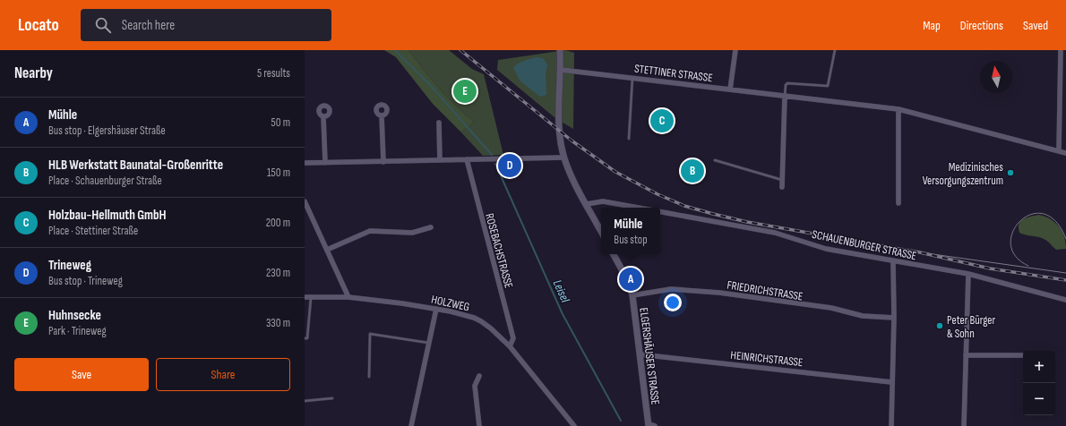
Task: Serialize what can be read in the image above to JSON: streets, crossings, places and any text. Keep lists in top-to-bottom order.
{
  "streets": {
    "street": [
      "STETTINER STRASSE",
      "SCHAUENBURGER STRASSE",
      "ROSEBACHSTRASSE",
      "FRIEDRICHSTRASSE",
      "HOLZWEG",
      "ELGERSHÄUSER STRASSE",
      "HEINRICHSTRASSE"
    ]
  },
  "crossings": [
    ["ROSEBACHSTRASSE", "HOLZWEG"],
    ["FRIEDRICHSTRASSE", "ELGERSHÄUSER STRASSE"],
    ["ELGERSHÄUSER STRASSE", "HEINRICHSTRASSE"]
  ],
  "water": ["Leisel"],
  "places": ["Medizinisches Versorgungszentrum", "Peter Bürger & Sohn"],
  "north": "top",
  "page": {
    "header": "Locato",
    "search": "Search here",
    "nav": ["Map", "Directions", "Saved"],
    "heading": ["Nearby", "5 results"],
    "pins": [
      "E",
      "C",
      "D",
      "B",
      "A"
    ],
    "list": [
      {
        "mark": "A",
        "name": "Mühle",
        "note": "Bus stop · Elgershäuser Straße",
        "value": "50 m"
      },
      {
        "mark": "B",
        "name": "HLB Werkstatt Baunatal-Großenritte",
        "note": "Place · Schauenburger Straße",
        "value": "150 m"
      },
      {
        "mark": "C",
        "name": "Holzbau-Hellmuth GmbH",
        "note": "Place · Stettiner Straße",
        "value": "200 m"
      },
      {
        "mark": "D",
        "name": "Trineweg",
        "note": "Bus stop · Trineweg",
        "value": "230 m"
      },
      {
        "mark": "E",
        "name": "Huhnsecke",
        "note": "Park · Trineweg",
        "value": "330 m"
      }
    ],
    "popup": ["Mühle", "Bus stop"],
    "buttons": ["Save", "Share"],
    "map_buttons": ["+", "−"]
  }
}
